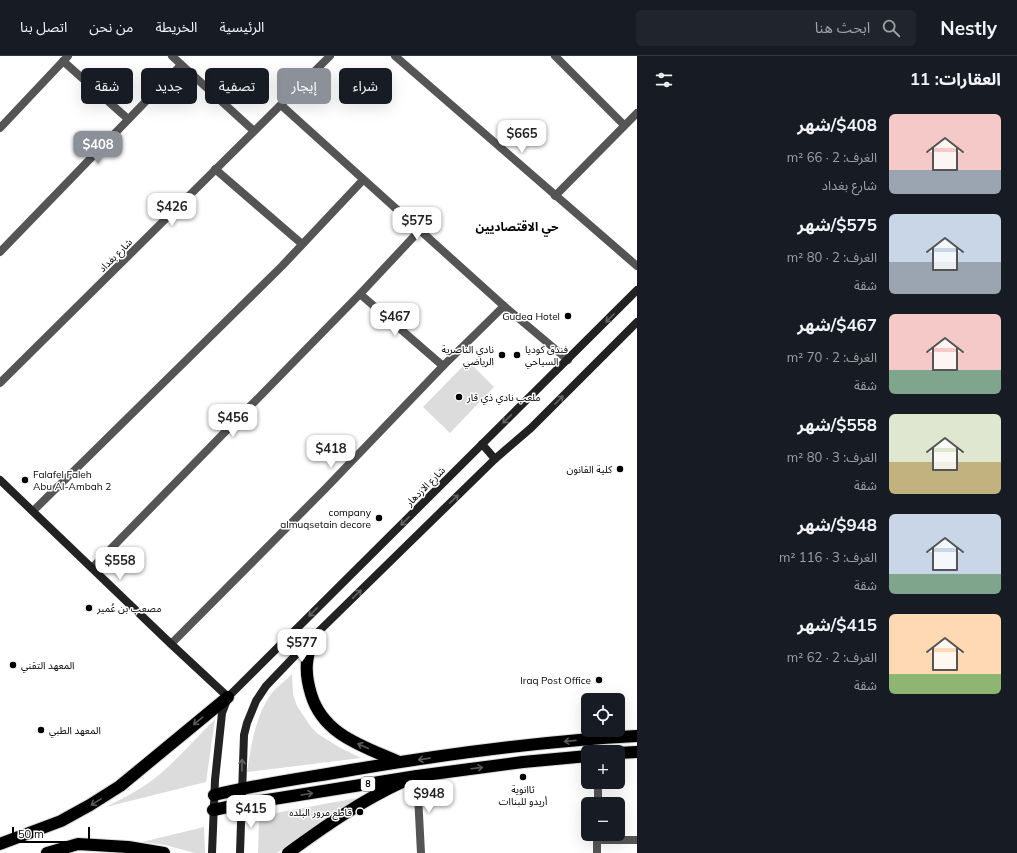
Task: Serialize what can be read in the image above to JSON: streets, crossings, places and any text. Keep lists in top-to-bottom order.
{
  "streets": {
    "highway": ["8"],
    "main road": ["شارع الازدهار"],
    "street": ["شارع بغداد"]
  },
  "districts": ["حي الاقتصاديين"],
  "places": [
    "Gudea Hotel",
    "نادي الناصرية الرياضي",
    "فندق كوديا السياحي",
    "ملعب نادي ذي قار",
    "كلية القانون",
    "Falafel Faleh Abu Al-Ambah 2",
    "company almuqsetain decore",
    "مصعب بن عُمير",
    "المعهد التقني",
    "Iraq Post Office",
    "المعهد الطبي",
    "ثاانوية أريدو للبناات",
    "قاطع مرور البلده"
  ],
  "scale_bar": "50 m",
  "page": {
    "header": "Nestly",
    "search": "ابحث هنا",
    "nav": [
      "الرئيسية",
      "الخريطة",
      "من نحن",
      "اتصل بنا"
    ],
    "heading": "العقارات: 11",
    "chip": [
      "شراء",
      "إيجار",
      "تصفية",
      "جديد",
      "شقة"
    ],
    "list": [
      {
        "name": "$408/شهر",
        "note": "الغرف: 2 · 66 m² · شارع بغداد"
      },
      {
        "name": "$575/شهر",
        "note": "الغرف: 2 · 80 m² · شقة"
      },
      {
        "name": "$467/شهر",
        "note": "الغرف: 2 · 70 m² · شقة"
      },
      {
        "name": "$558/شهر",
        "note": "الغرف: 3 · 80 m² · شقة"
      },
      {
        "name": "$948/شهر",
        "note": "الغرف: 3 · 116 m² · شقة"
      },
      {
        "name": "$415/شهر",
        "note": "الغرف: 2 · 62 m² · شقة"
      }
    ],
    "price": [
      "$665",
      "$408",
      "$426",
      "$575",
      "$467",
      "$456",
      "$418",
      "$558",
      "$577",
      "$948",
      "$415"
    ],
    "map_buttons": ["+", "−"],
    "scale": "50 m"
  }
}
